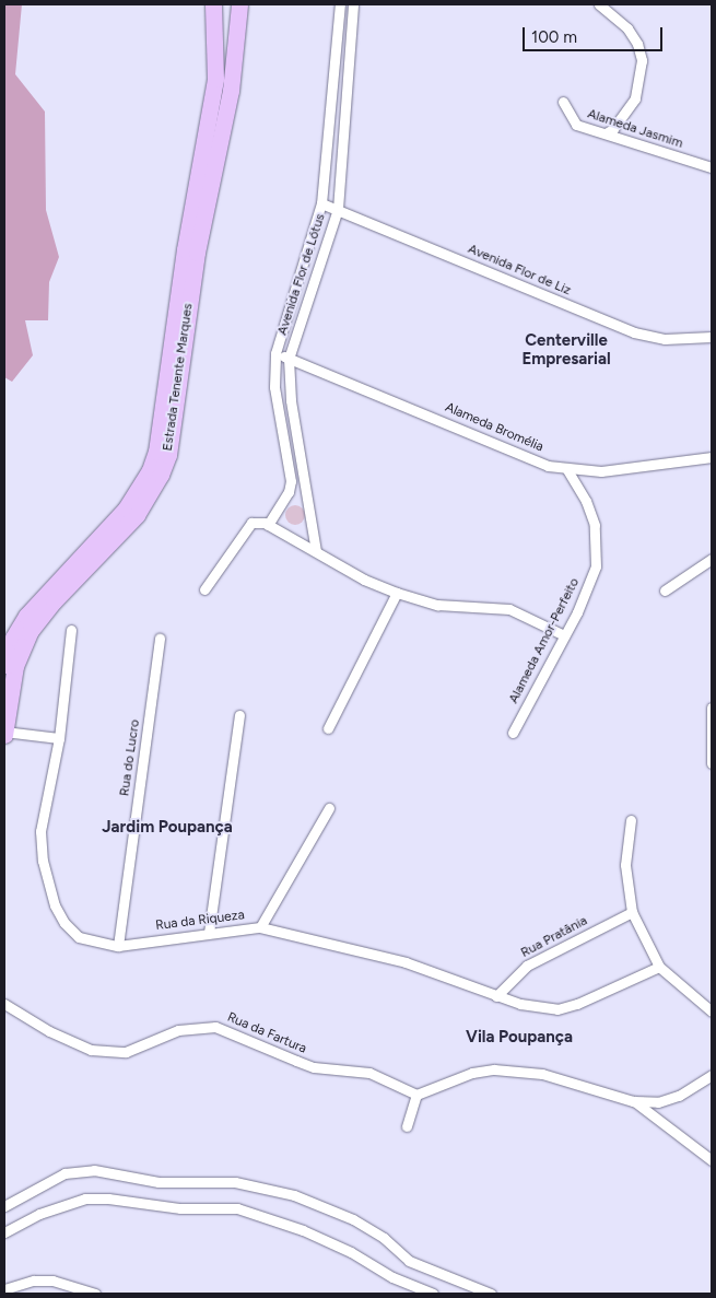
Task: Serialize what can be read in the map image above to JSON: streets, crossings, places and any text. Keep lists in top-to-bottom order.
{
  "streets": {
    "main road": ["Estrada Tenente Marques"],
    "street": [
      "Alameda Jasmim",
      "Avenida Flor de Liz",
      "Avenida Flor de Lótus",
      "Alameda Bromélia",
      "Alameda Amor-Perfeito",
      "Rua do Lucro",
      "Rua da Riqueza",
      "Rua Pratânia",
      "Rua da Fartura"
    ]
  },
  "crossings": [
    ["Avenida Flor de Liz", "Avenida Flor de Lótus"],
    ["Avenida Flor de Lótus", "Alameda Bromélia"],
    ["Alameda Bromélia", "Alameda Amor-Perfeito"],
    ["Rua do Lucro", "Rua da Riqueza"],
    ["Rua da Riqueza", "Rua Pratânia"]
  ],
  "districts": ["Centerville Empresarial", "Jardim Poupança", "Vila Poupança"],
  "scale_bar": "100 m"
}
